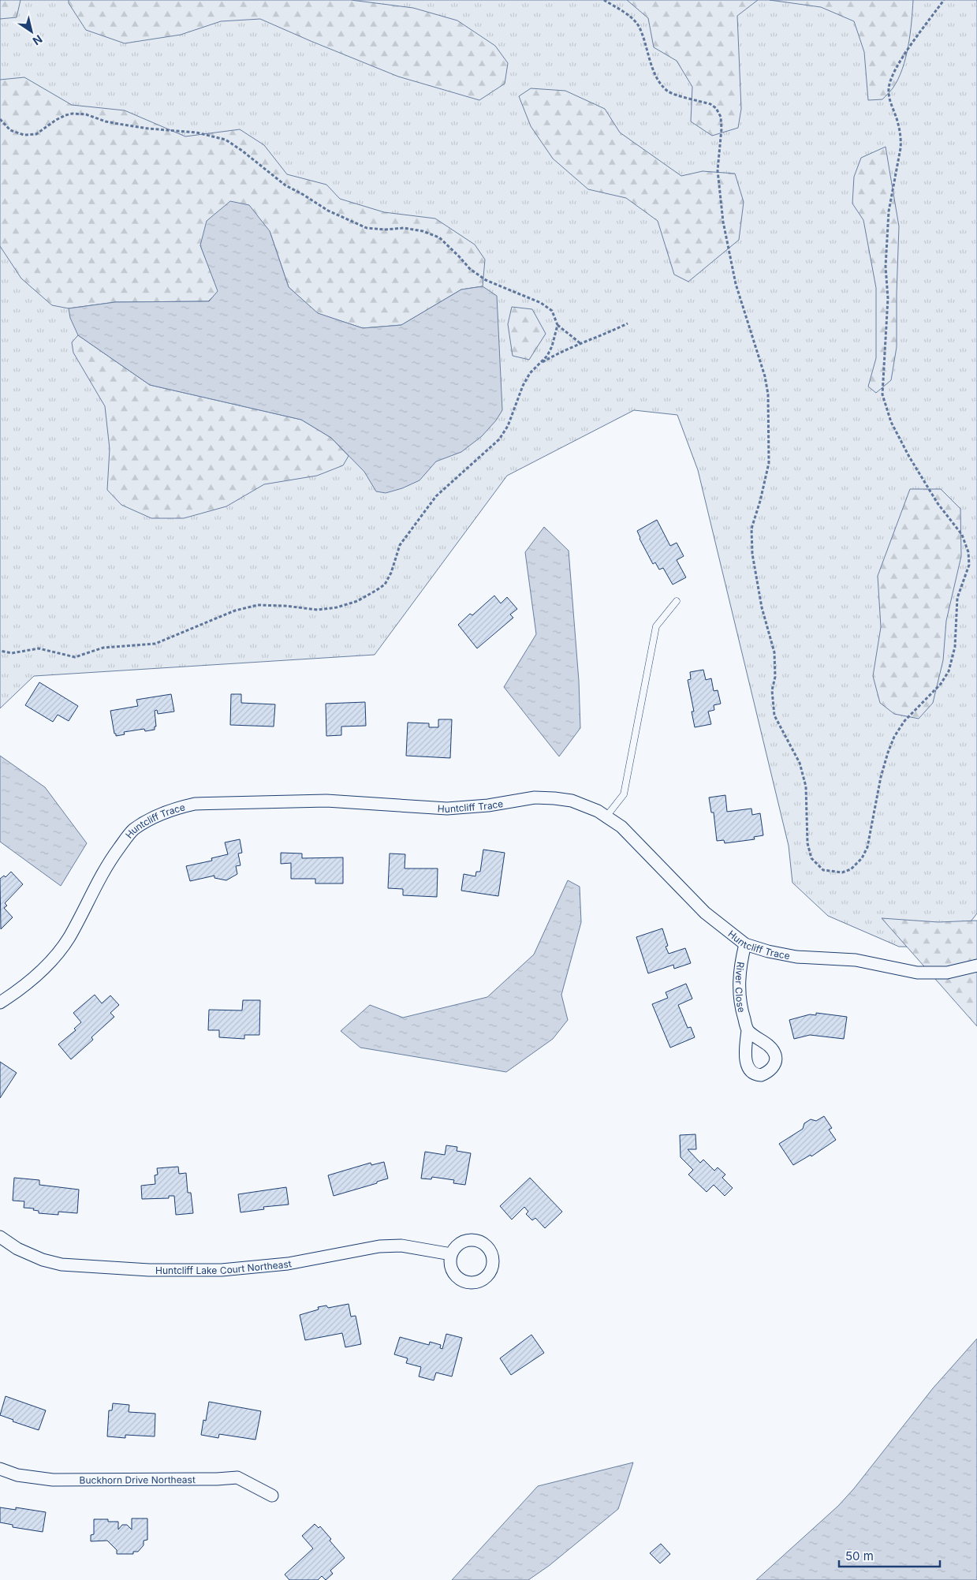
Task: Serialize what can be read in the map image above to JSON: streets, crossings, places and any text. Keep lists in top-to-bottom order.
{
  "streets": {
    "street": [
      "Huntcliff Trace",
      "River Close",
      "Huntcliff Lake Court Northeast",
      "Buckhorn Drive Northeast"
    ]
  },
  "crossings": [
    ["Huntcliff Trace", "River Close"]
  ],
  "scale_bar": "50 m",
  "north": "bottom right"
}
